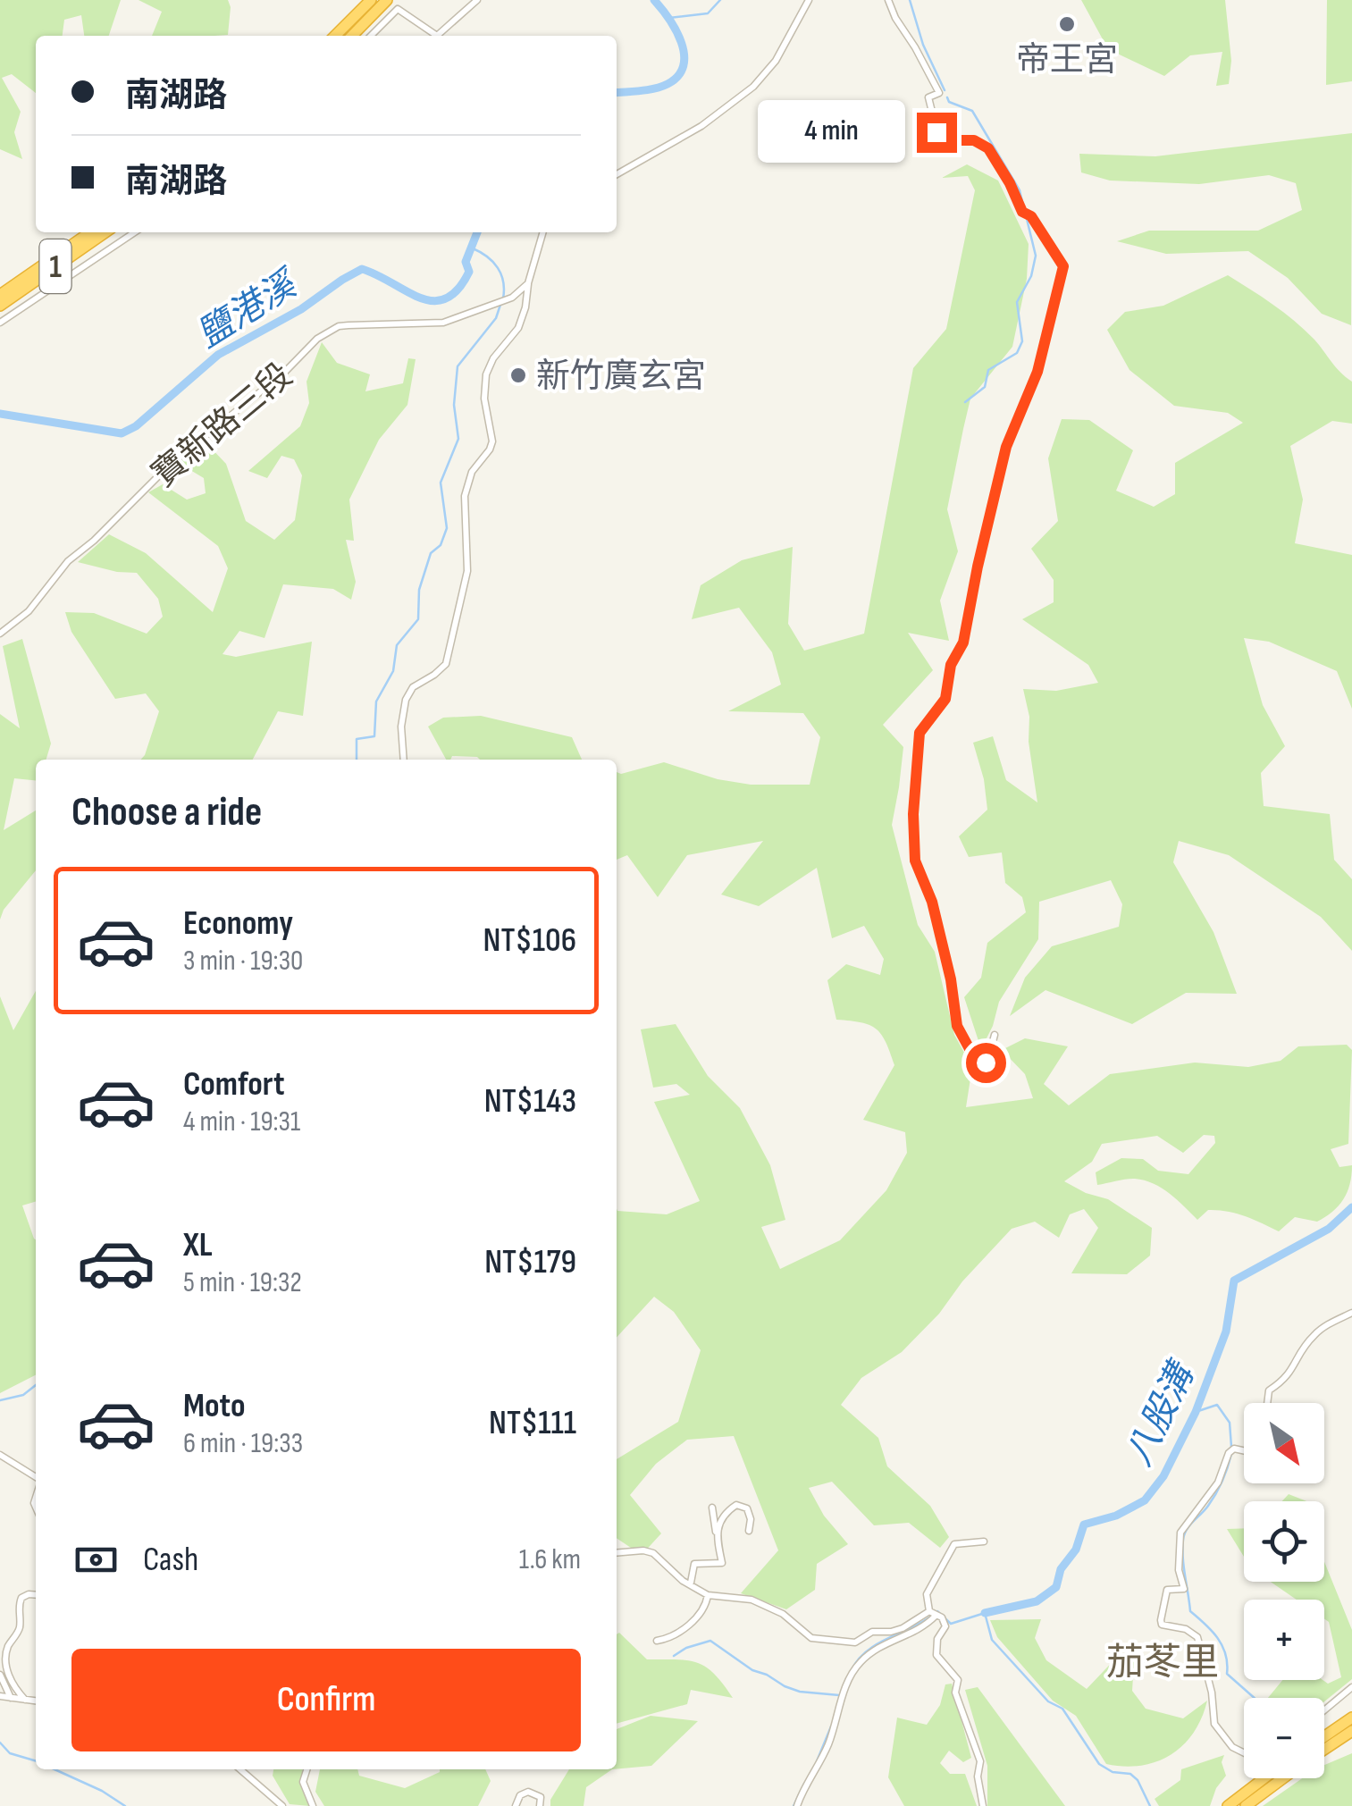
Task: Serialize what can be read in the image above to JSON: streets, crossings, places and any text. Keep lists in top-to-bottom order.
{
  "streets": {
    "highway": ["1"],
    "street": ["寶新路三段"]
  },
  "districts": ["茄苳里"],
  "water": ["鹽港溪", "八股溝"],
  "places": ["帝王宮", "新竹廣玄宮"],
  "north": "bottom right",
  "page": {
    "banner": ["南湖路", "南湖路"],
    "bubble": "4 min",
    "heading": "Choose a ride",
    "list": [
      {
        "name": "Economy",
        "note": "3 min · 19:30",
        "value": "NT$106"
      },
      {
        "name": "Comfort",
        "note": "4 min · 19:31",
        "value": "NT$143"
      },
      {
        "name": "XL",
        "note": "5 min · 19:32",
        "value": "NT$179"
      },
      {
        "name": "Moto",
        "note": "6 min · 19:33",
        "value": "NT$111"
      }
    ],
    "map_buttons": ["+", "−"],
    "pay": ["Cash", "1.6 km"],
    "buttons": "Confirm"
  }
}
